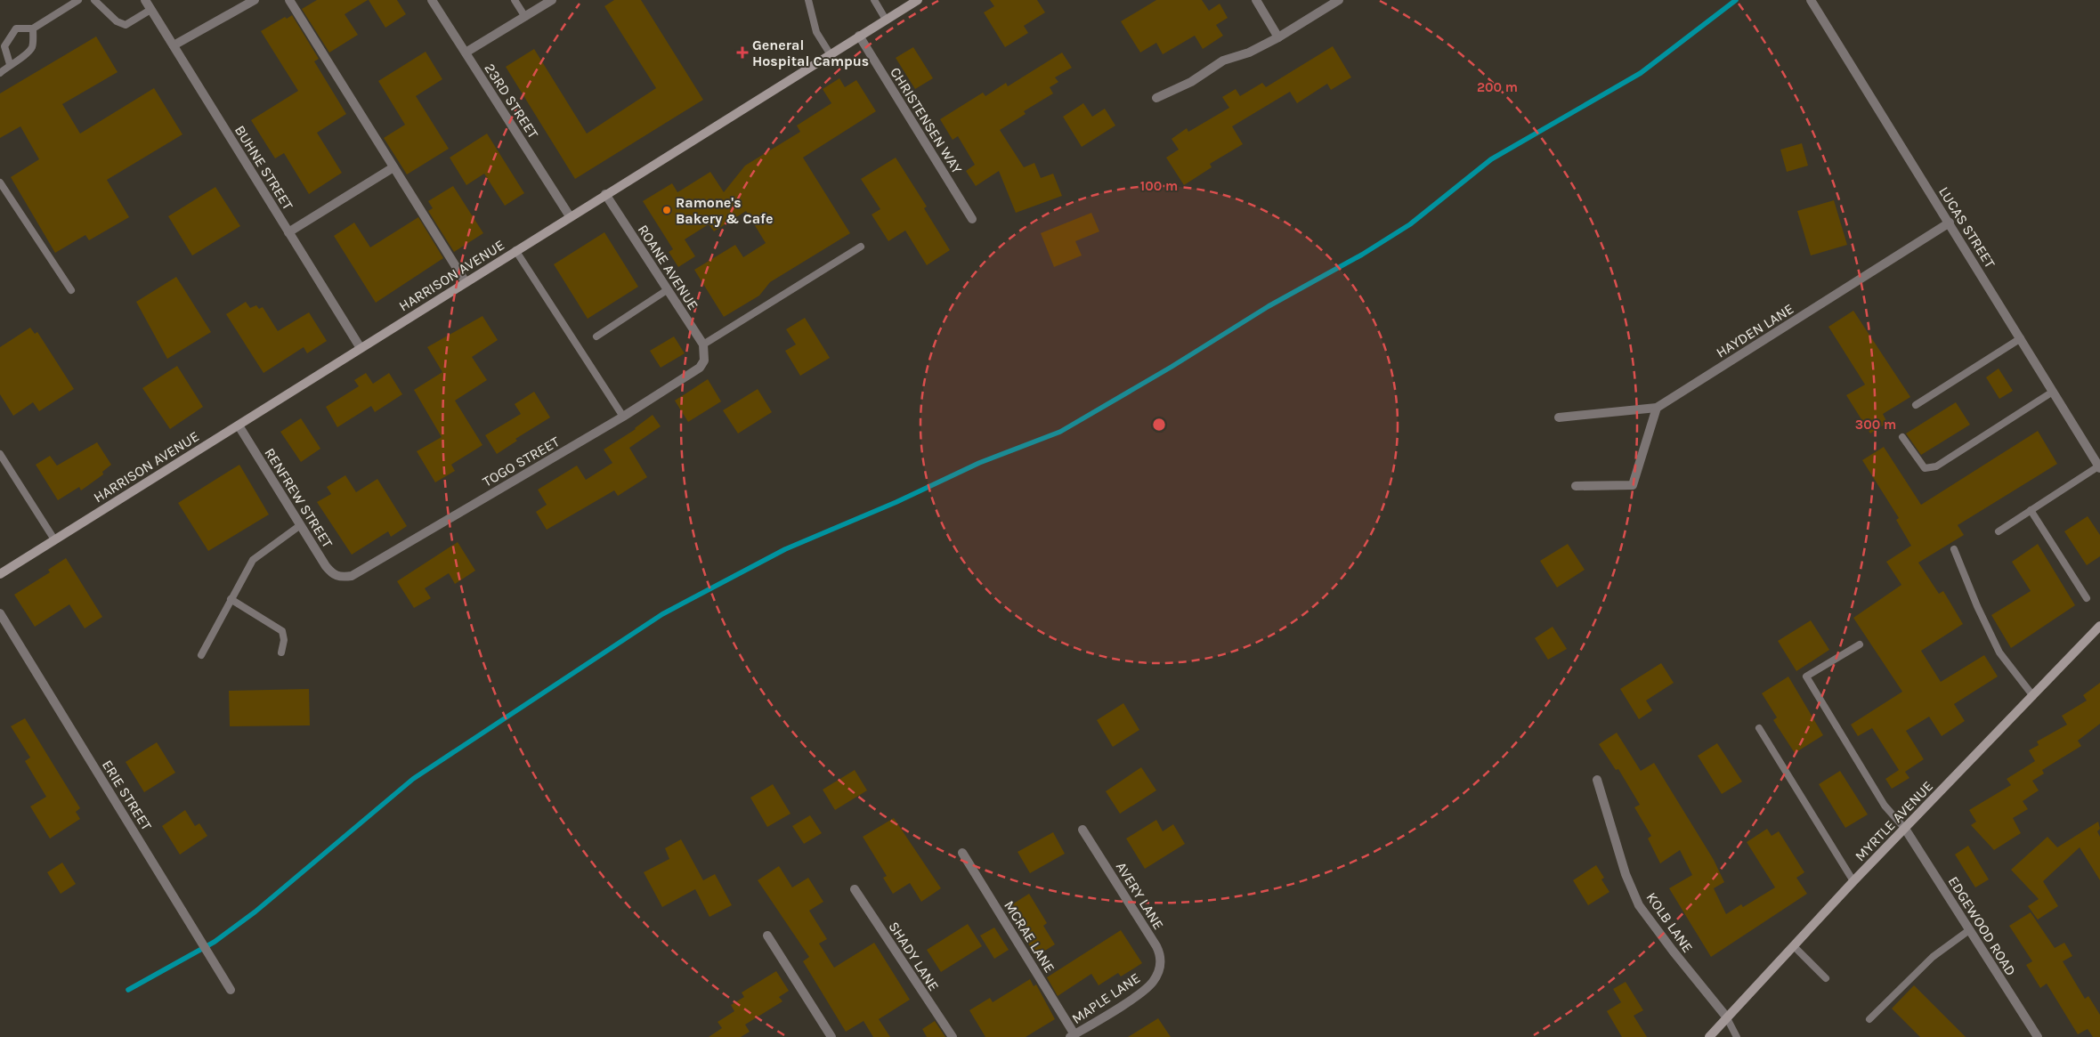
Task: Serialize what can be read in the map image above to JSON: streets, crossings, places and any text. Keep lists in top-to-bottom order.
{
  "streets": {
    "main road": ["HARRISON AVENUE", "MYRTLE AVENUE"],
    "street": [
      "23RD STREET",
      "CHRISTENSEN WAY",
      "BUHNE STREET",
      "LUCAS STREET",
      "ROANE AVENUE",
      "HAYDEN LANE",
      "TOGO STREET",
      "RENFREW STREET",
      "ERIE STREET",
      "AVERY LANE",
      "KOLB LANE",
      "EDGEWOOD ROAD",
      "MCRAE LANE",
      "SHADY LANE",
      "MAPLE LANE"
    ]
  },
  "crossings": [
    ["23RD STREET", "HARRISON AVENUE"],
    ["CHRISTENSEN WAY", "HARRISON AVENUE"],
    ["BUHNE STREET", "HARRISON AVENUE"],
    ["LUCAS STREET", "HAYDEN LANE"],
    ["ROANE AVENUE", "HARRISON AVENUE"],
    ["ROANE AVENUE", "TOGO STREET"],
    ["HARRISON AVENUE", "RENFREW STREET"],
    ["TOGO STREET", "RENFREW STREET"],
    ["MYRTLE AVENUE", "KOLB LANE"],
    ["MYRTLE AVENUE", "EDGEWOOD ROAD"],
    ["AVERY LANE", "MAPLE LANE"],
    ["MCRAE LANE", "MAPLE LANE"]
  ],
  "places": {
    "health": ["General Hospital Campus"],
    "other": ["Ramone's Bakery & Cafe"]
  },
  "rings": ["200 m", "100 m", "300 m"]
}
